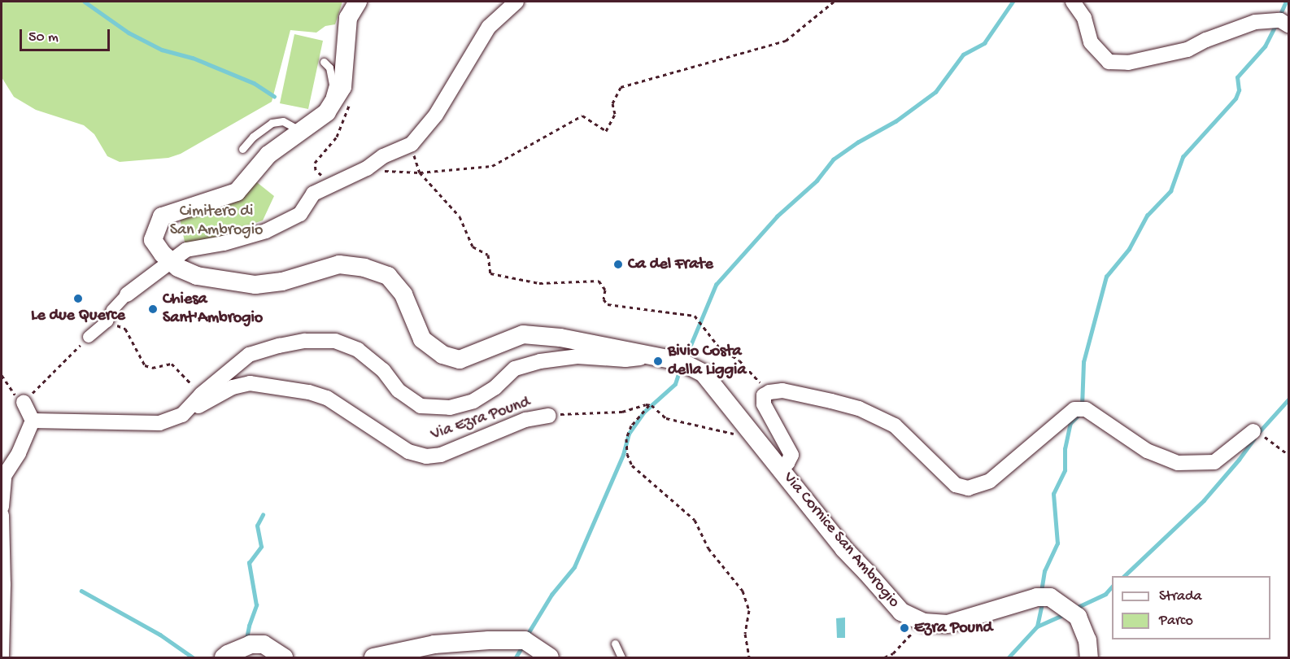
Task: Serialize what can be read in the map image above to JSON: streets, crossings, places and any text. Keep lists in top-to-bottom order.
{
  "streets": {
    "street": ["Via Ezra Pound", "Via Cornice San Ambrogio"]
  },
  "crossings": [
    ["Via Ezra Pound", "Via Cornice San Ambrogio"]
  ],
  "parks": ["Cimitero di San Ambrogio"],
  "places": [
    "Ca del Frate",
    "Le due Querce",
    "Chiesa Sant'Ambrogio",
    "Bivio Costa della Liggia",
    "Ezra Pound"
  ],
  "legend": ["Strada", "Parco"],
  "scale_bar": "50 m"
}
